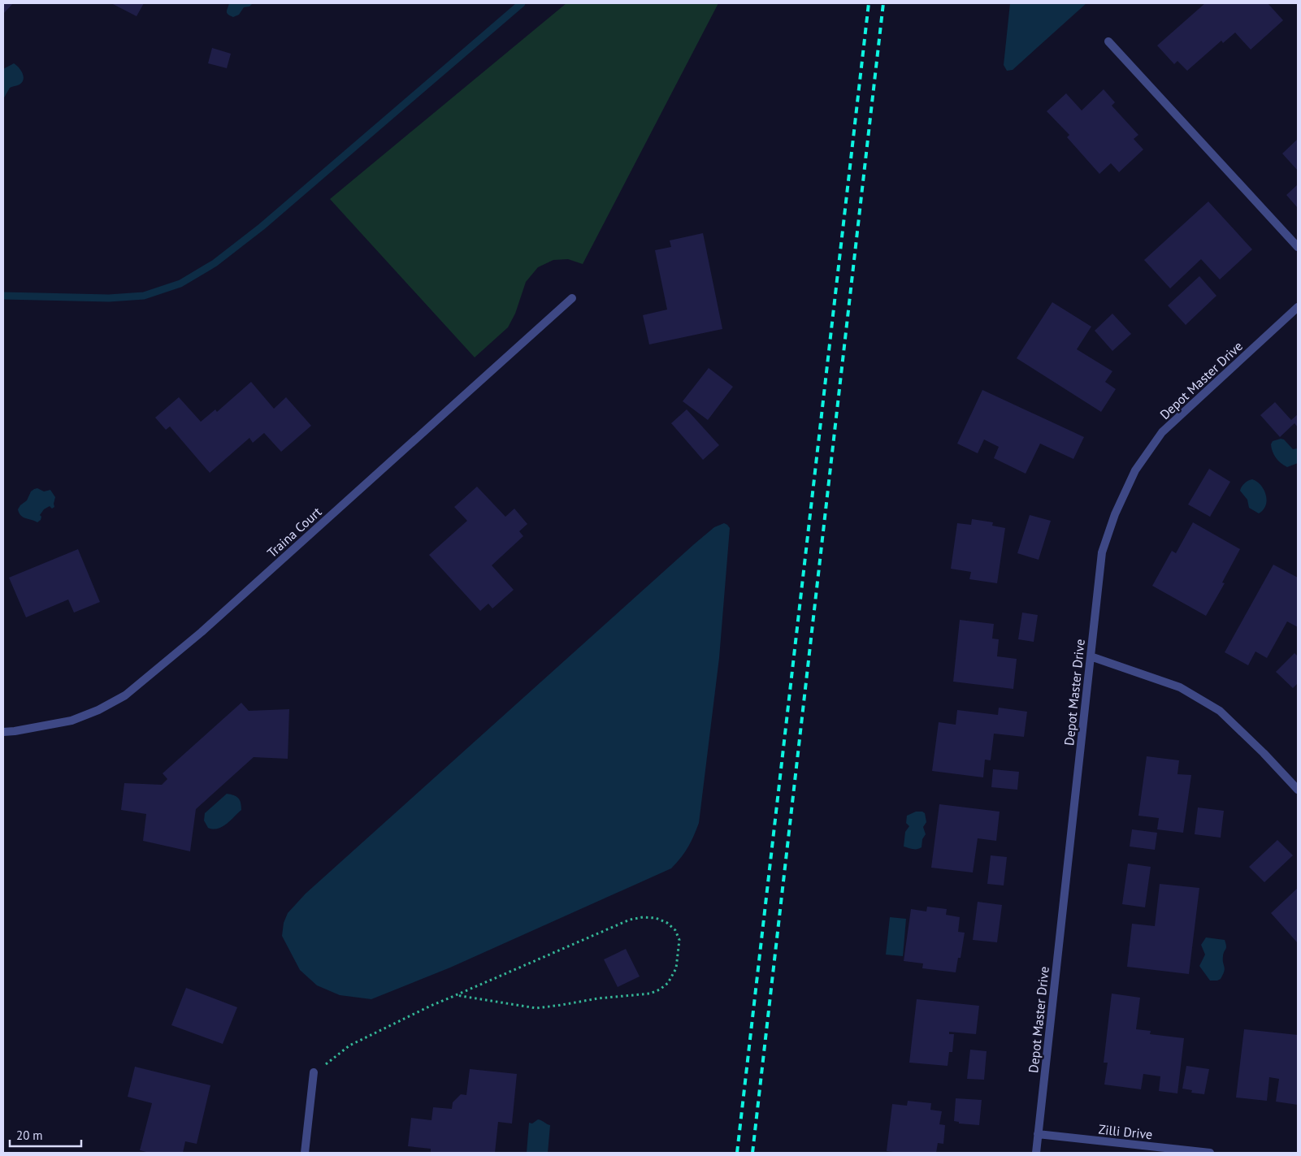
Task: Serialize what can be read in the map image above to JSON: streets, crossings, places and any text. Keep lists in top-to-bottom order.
{
  "streets": {
    "street": ["Depot Master Drive", "Traina Court", "Zilli Drive"]
  },
  "crossings": [
    ["Depot Master Drive", "Zilli Drive"]
  ],
  "scale_bar": "20 m"
}
